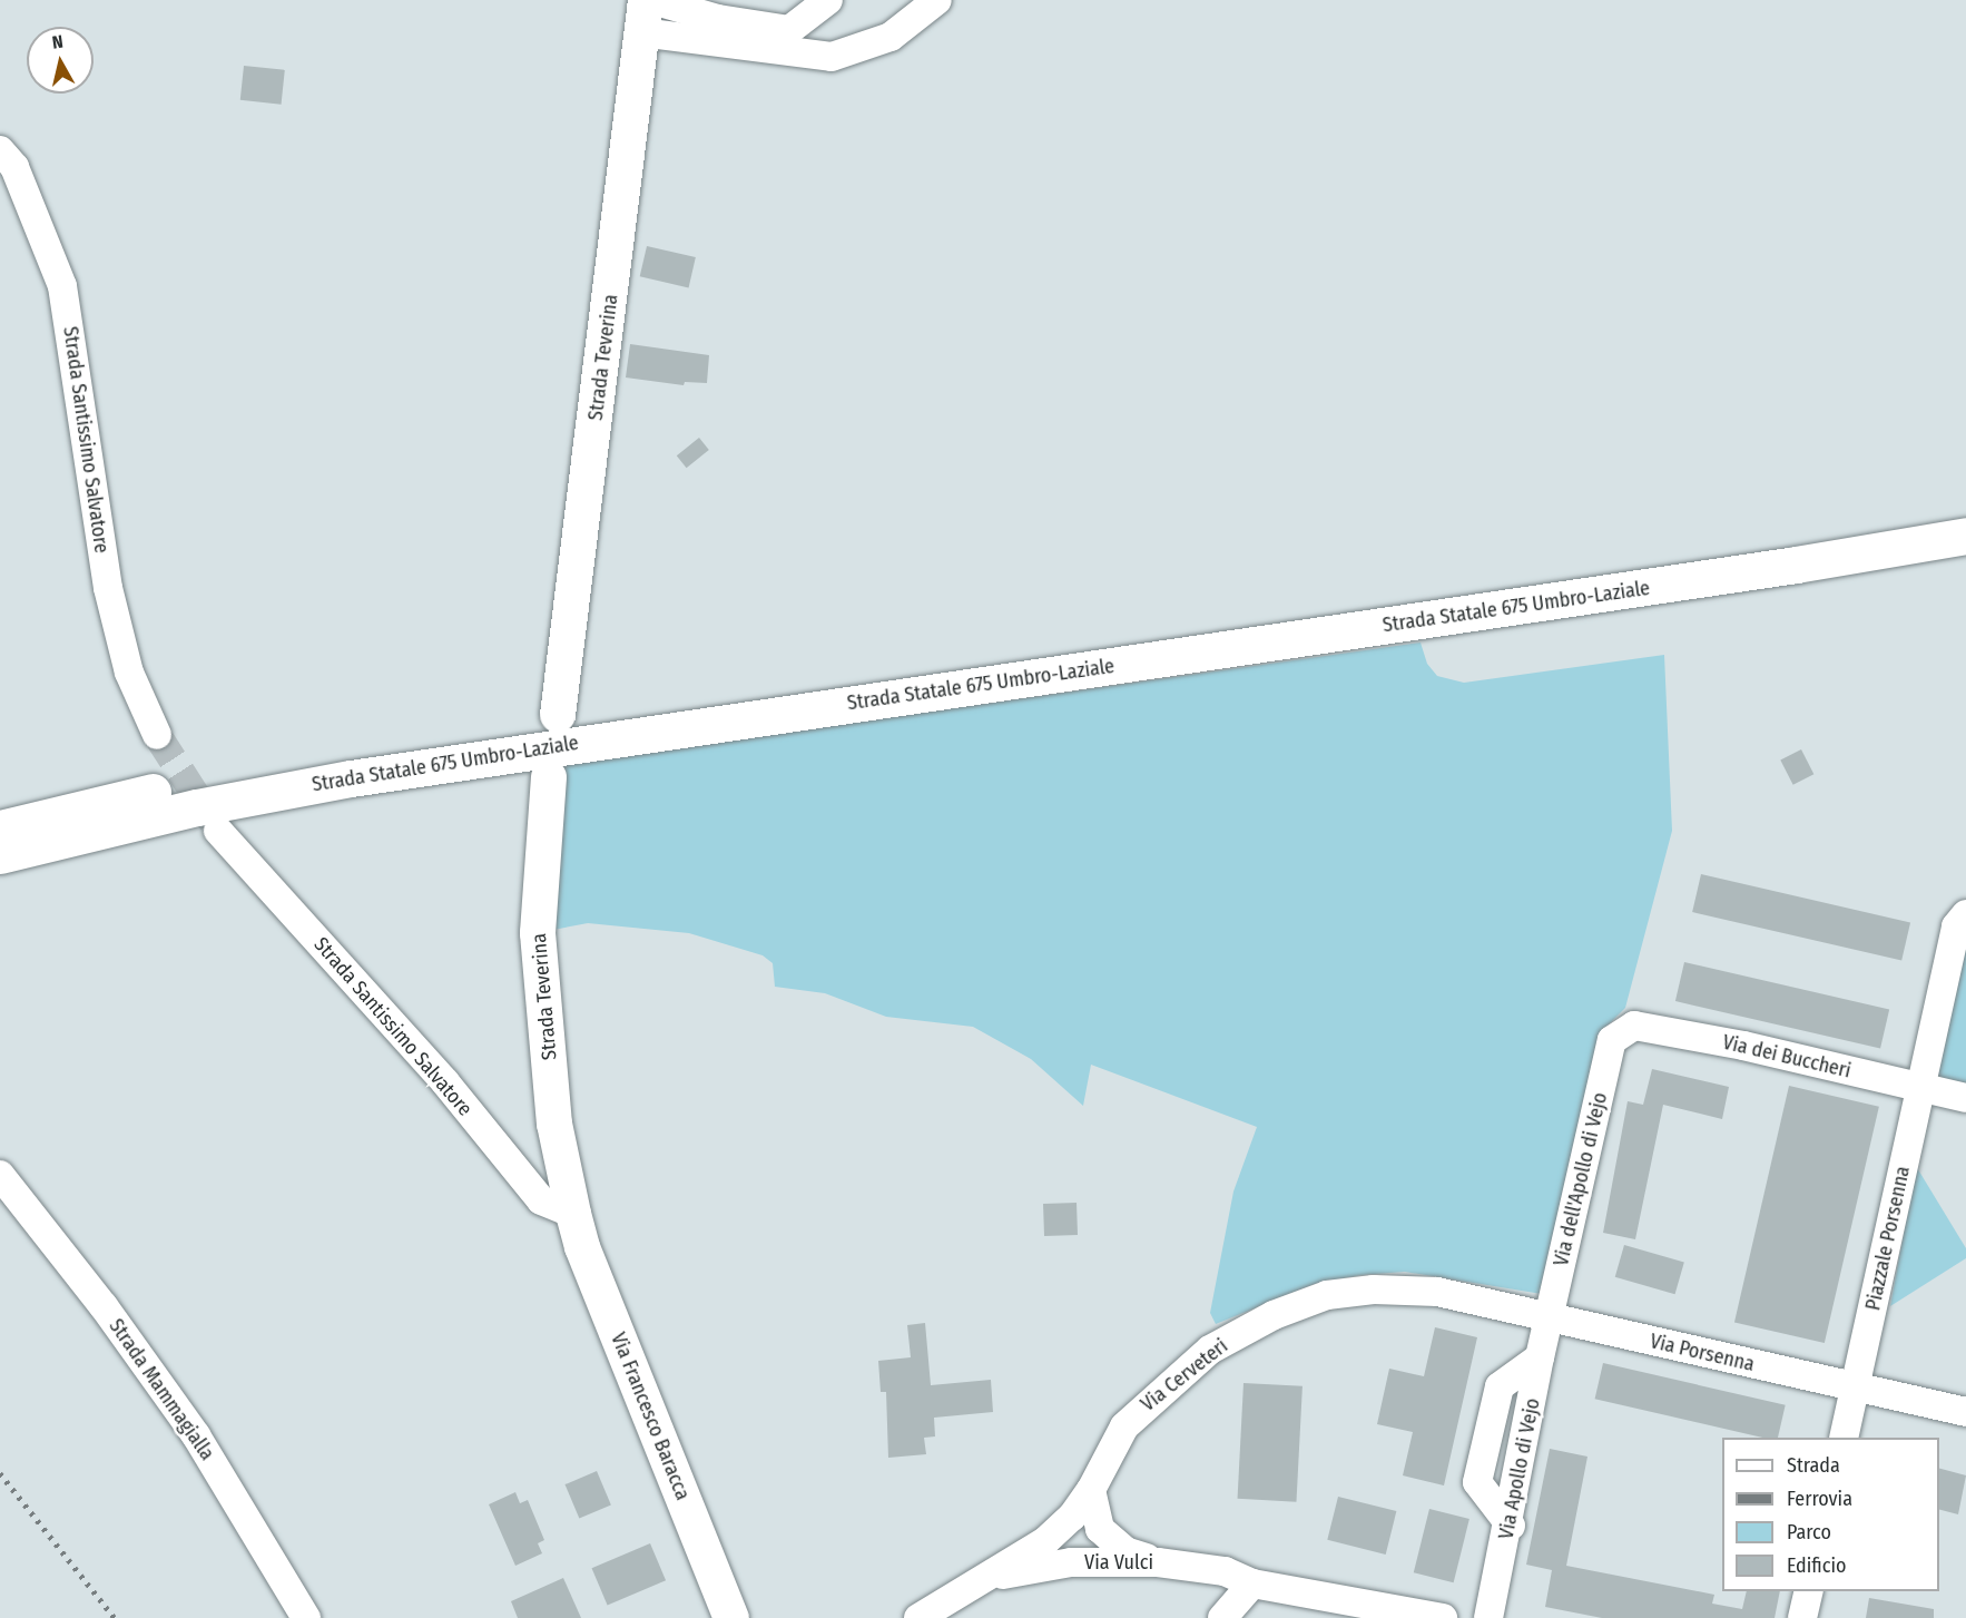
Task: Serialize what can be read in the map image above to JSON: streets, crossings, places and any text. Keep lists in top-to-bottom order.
{
  "streets": {
    "highway": ["Strada Statale 675 Umbro-Laziale"],
    "main road": ["Strada Teverina", "Via Francesco Baracca"],
    "street": [
      "Strada Santissimo Salvatore",
      "Via dei Buccheri",
      "Via dell'Apollo di Vejo",
      "Piazzale Porsenna",
      "Via Porsenna",
      "Via Cerveteri",
      "Strada Mammagialla",
      "Via Apollo di Vejo",
      "Via Vulci"
    ]
  },
  "crossings": [
    ["Strada Teverina", "Strada Santissimo Salvatore"],
    ["Strada Teverina", "Via Francesco Baracca"],
    ["Strada Santissimo Salvatore", "Via Francesco Baracca"],
    ["Via dei Buccheri", "Via dell'Apollo di Vejo"],
    ["Via dei Buccheri", "Piazzale Porsenna"],
    ["Via dell'Apollo di Vejo", "Via Porsenna"],
    ["Via dell'Apollo di Vejo", "Via Cerveteri"],
    ["Via dell'Apollo di Vejo", "Via Apollo di Vejo"],
    ["Piazzale Porsenna", "Via Porsenna"],
    ["Via Porsenna", "Via Cerveteri"],
    ["Via Porsenna", "Via Apollo di Vejo"],
    ["Via Cerveteri", "Via Apollo di Vejo"],
    ["Via Cerveteri", "Via Vulci"]
  ],
  "legend": [
    "Strada",
    "Ferrovia",
    "Parco",
    "Edificio"
  ],
  "north": "top"
}
